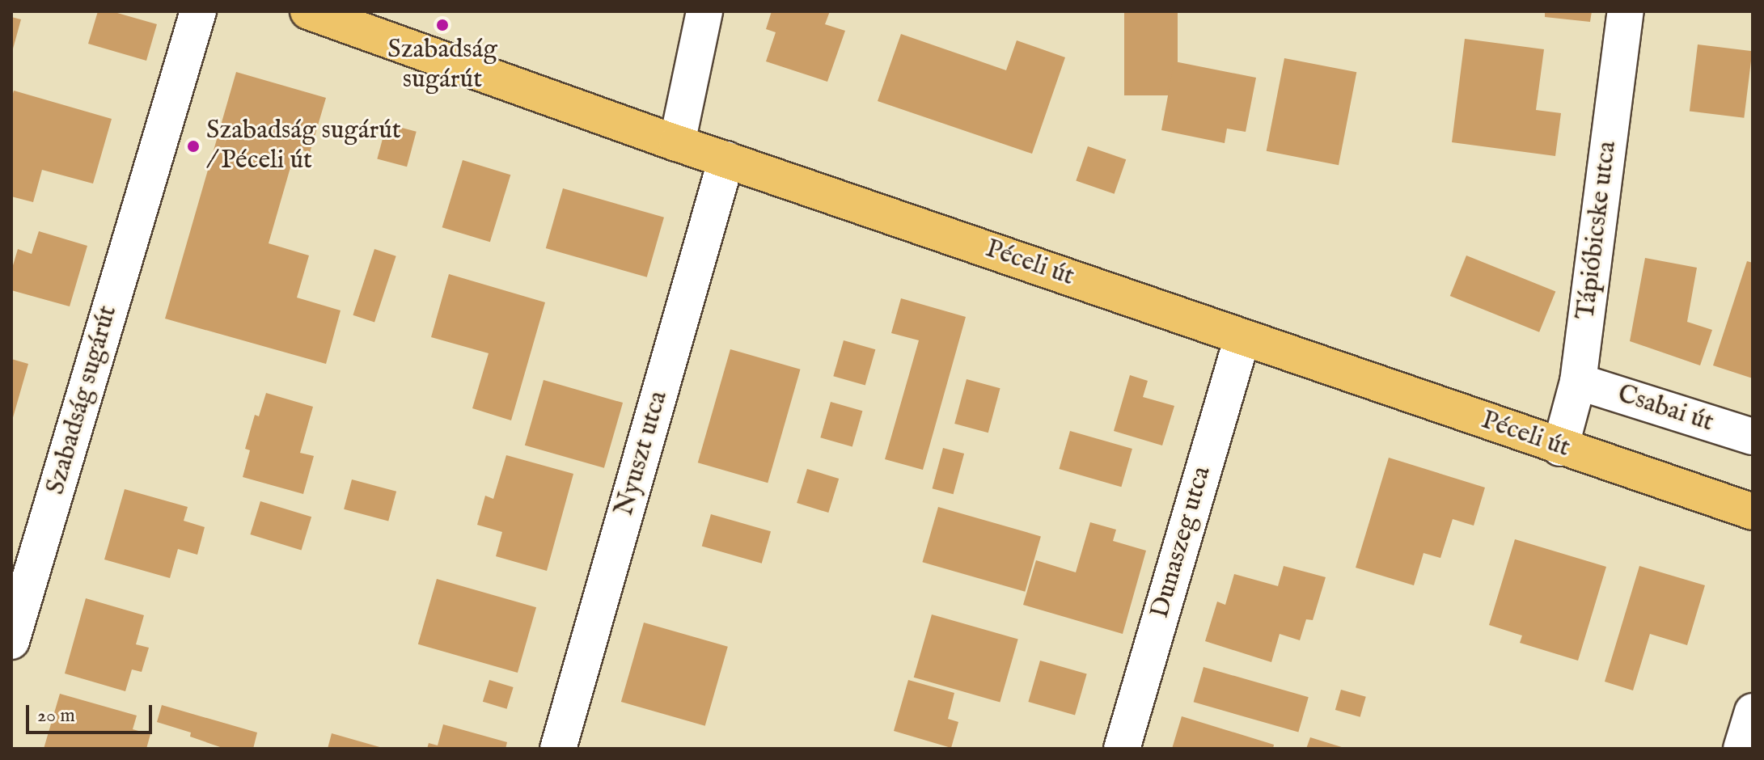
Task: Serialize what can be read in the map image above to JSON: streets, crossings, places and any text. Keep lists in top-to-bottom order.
{
  "streets": {
    "main road": ["Péceli út"],
    "street": [
      "Tápióbicske utca",
      "Szabadság sugárút",
      "Csabai út",
      "Nyuszt utca",
      "Dunaszeg utca"
    ]
  },
  "crossings": [
    ["Tápióbicske utca", "Péceli út"],
    ["Tápióbicske utca", "Csabai út"],
    ["Péceli út", "Nyuszt utca"],
    ["Péceli út", "Dunaszeg utca"]
  ],
  "places": ["Szabadság sugárút", "Szabadság sugárút / Péceli út"],
  "scale_bar": "20 m"
}
